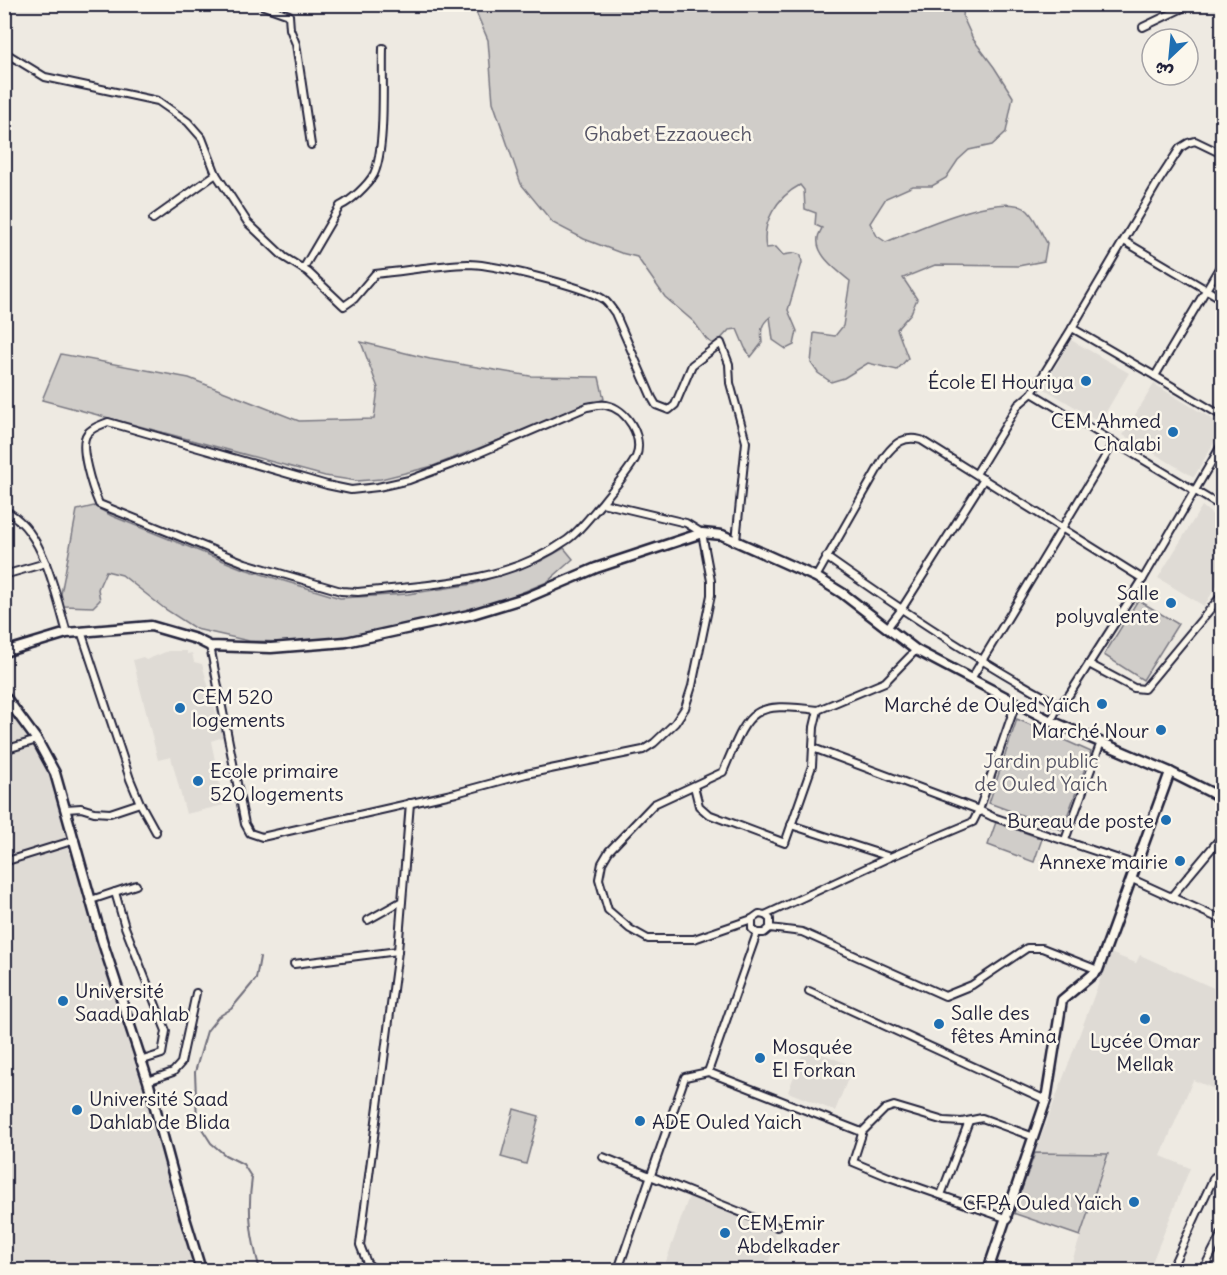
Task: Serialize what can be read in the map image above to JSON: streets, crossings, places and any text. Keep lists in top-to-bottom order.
{
  "parks": ["Ghabet Ezzaouech", "Jardin public de Ouled Yaïch"],
  "places": [
    "École El Houriya",
    "CEM Ahmed Chalabi",
    "Salle polyvalente",
    "Marché de Ouled Yaïch",
    "CEM 520 logements",
    "Marché Nour",
    "Ecole primaire 520 logements",
    "Bureau de poste",
    "Annexe mairie",
    "Université Saad Dahlab",
    "Lycée Omar Mellak",
    "Salle des fêtes Amina",
    "Mosquée El Forkan",
    "Université Saad Dahlab de Blida",
    "ADE Ouled Yaich",
    "CFPA Ouled Yaïch",
    "CEM Emir Abdelkader"
  ],
  "north": "bottom left"
}
